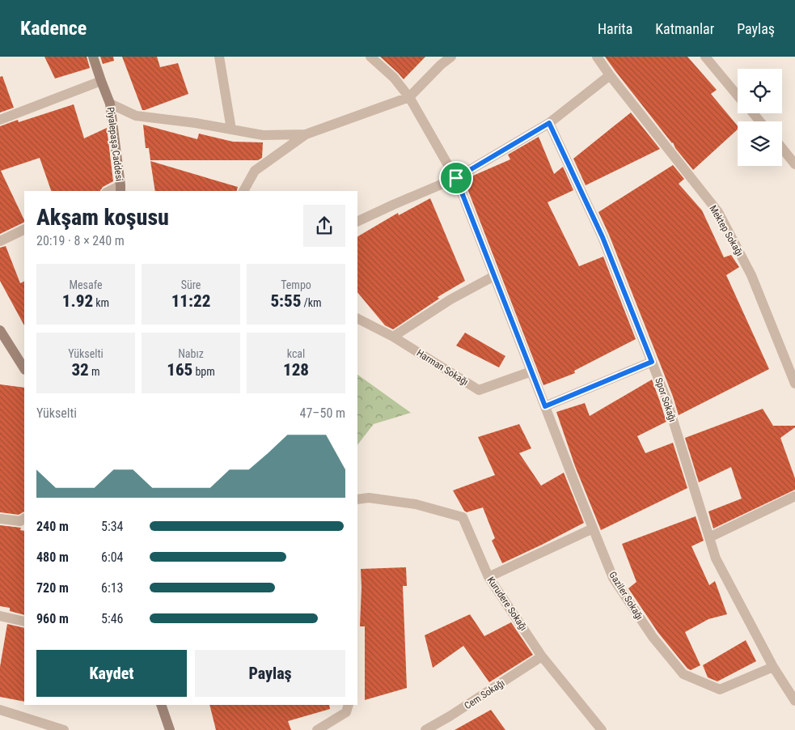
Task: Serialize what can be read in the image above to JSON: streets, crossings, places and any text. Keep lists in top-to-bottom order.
{
  "streets": {
    "street": [
      "Piyalepaşa Caddesi",
      "Mektep Sokağı",
      "Harman Sokağı",
      "Spor Sokağı",
      "Gaziler Sokağı",
      "Kurudere Sokağı",
      "Cem Sokağı"
    ]
  },
  "crossings": [
    ["Harman Sokağı", "Gaziler Sokağı"],
    ["Spor Sokağı", "Gaziler Sokağı"],
    ["Kurudere Sokağı", "Cem Sokağı"]
  ],
  "page": {
    "header": "Kadence",
    "nav": ["Harita", "Katmanlar", "Paylaş"],
    "heading": ["Akşam koşusu", "20:19 · 8 × 240 m"],
    "stats": [
      ["Mesafe", "1.92 km"],
      ["Süre", "11:22"],
      ["Tempo", "5:55 /km"],
      ["Yükselti", "32 m"],
      ["Nabız", "165 bpm"],
      ["kcal", "128"]
    ],
    "chart": ["Yükselti", "47–50 m"],
    "list": [
      {
        "name": "240 m",
        "note": "5:34"
      },
      {
        "name": "480 m",
        "note": "6:04"
      },
      {
        "name": "720 m",
        "note": "6:13"
      },
      {
        "name": "960 m",
        "note": "5:46"
      }
    ],
    "buttons": ["Kaydet", "Paylaş"]
  }
}
